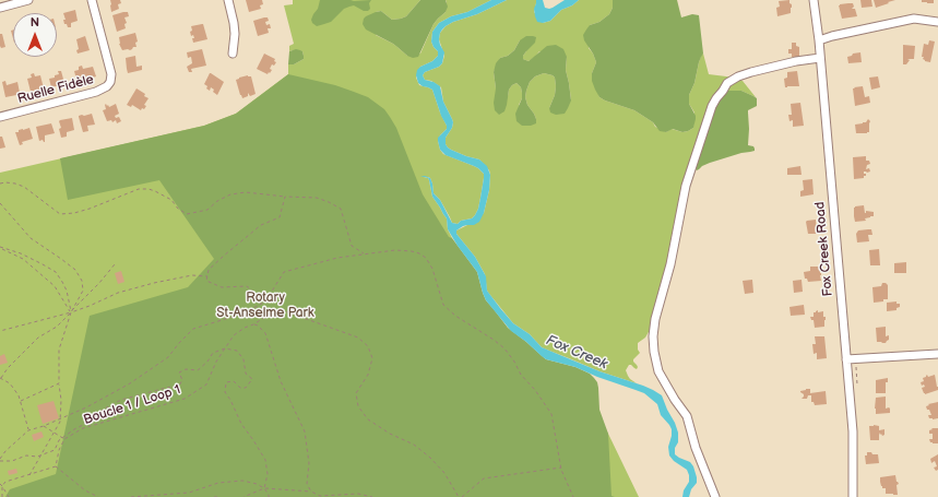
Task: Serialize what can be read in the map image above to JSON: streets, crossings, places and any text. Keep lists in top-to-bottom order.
{
  "streets": {
    "street": ["Ruelle Fidèle", "Fox Creek Road"],
    "path": ["Boucle 1 / Loop 1"]
  },
  "water": ["Fox Creek"],
  "parks": ["Rotary St-Anselme Park"],
  "north": "top"
}
